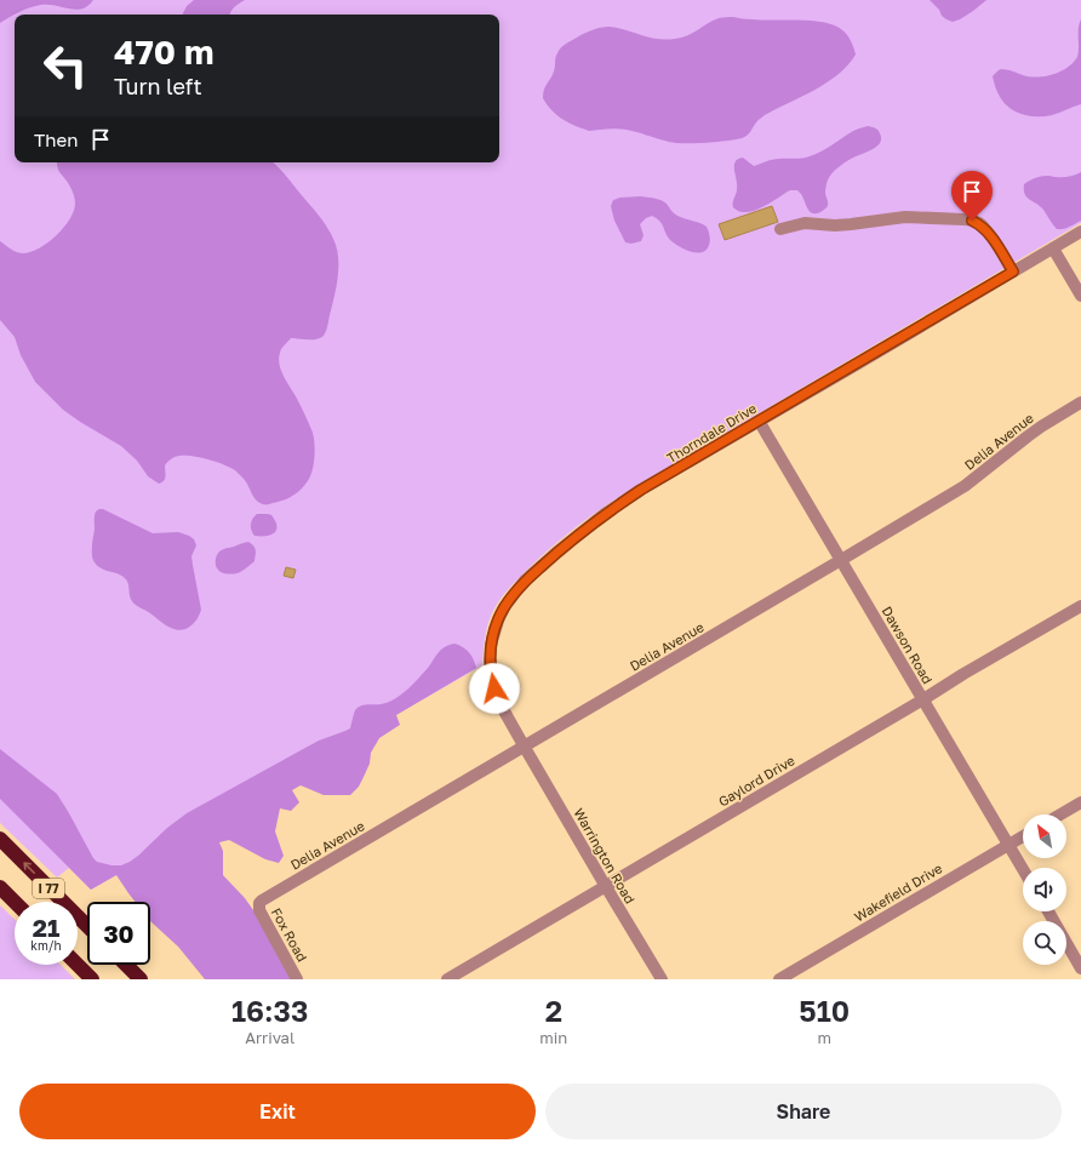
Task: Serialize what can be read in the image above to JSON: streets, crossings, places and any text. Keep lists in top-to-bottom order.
{
  "streets": {
    "highway": ["I 77"],
    "street": [
      "Thorndale Drive",
      "Delia Avenue",
      "Dawson Road",
      "Gaylord Drive",
      "Warrington Road",
      "Wakefield Drive",
      "Fox Road"
    ]
  },
  "crossings": [
    ["Thorndale Drive", "Delia Avenue"],
    ["Thorndale Drive", "Dawson Road"],
    ["Thorndale Drive", "Warrington Road"],
    ["Delia Avenue", "Dawson Road"],
    ["Delia Avenue", "Warrington Road"],
    ["Delia Avenue", "Fox Road"],
    ["Dawson Road", "Gaylord Drive"],
    ["Dawson Road", "Wakefield Drive"],
    ["Gaylord Drive", "Warrington Road"]
  ],
  "north": "top left",
  "page": {
    "turn": ["470 m", "Turn left"],
    "then": "Then",
    "speed": "21 km/h",
    "limit": "30",
    "eta": [
      "16:33",
      "Arrival",
      "2",
      "min",
      "510",
      "m"
    ],
    "buttons": ["Exit", "Share"]
  }
}
